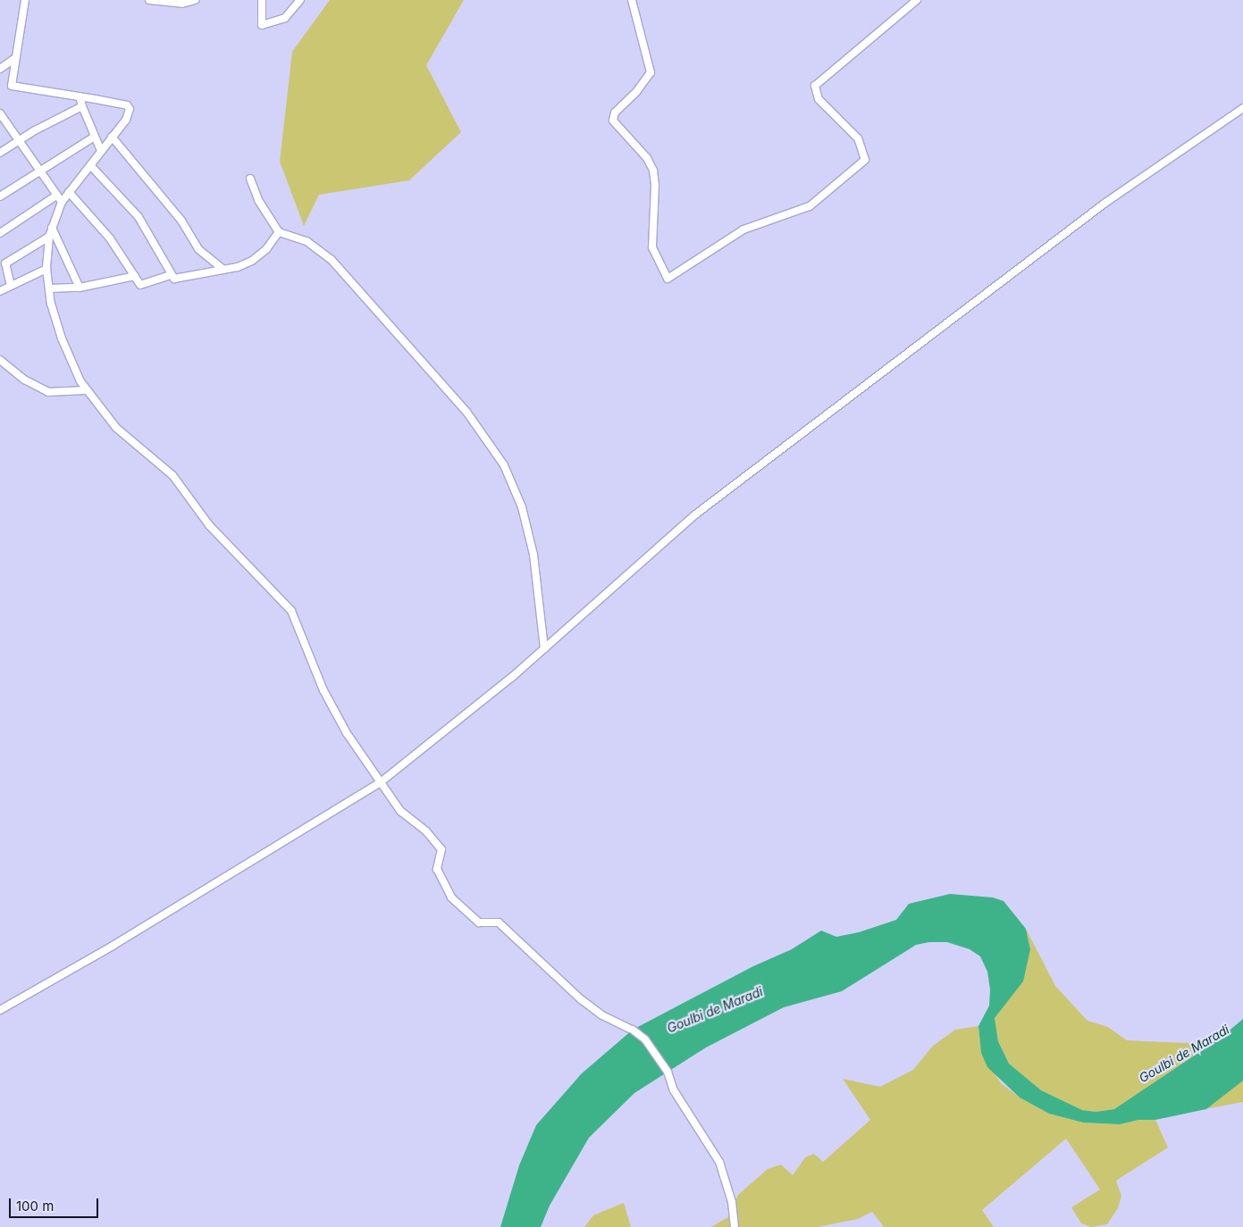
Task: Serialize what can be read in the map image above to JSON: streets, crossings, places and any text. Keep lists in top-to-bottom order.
{
  "water": ["Goulbi de Maradi"],
  "scale_bar": "100 m"
}
